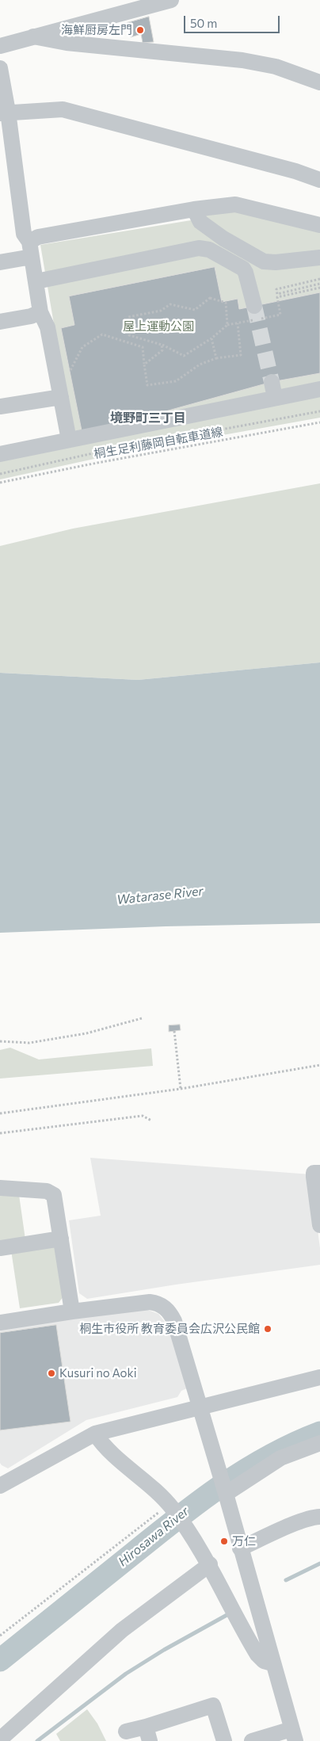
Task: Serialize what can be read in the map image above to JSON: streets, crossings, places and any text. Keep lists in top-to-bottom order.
{
  "streets": {
    "path": ["桐生足利藤岡自転車道線"]
  },
  "districts": ["境野町三丁目"],
  "water": ["Watarase River", "Hirosawa River"],
  "parks": ["屋上運動公園"],
  "places": [
    "海鮮厨房左門",
    "桐生市役所 教育委員会広沢公民館",
    "Kusuri no Aoki",
    "万仁"
  ],
  "scale_bar": "50 m"
}
